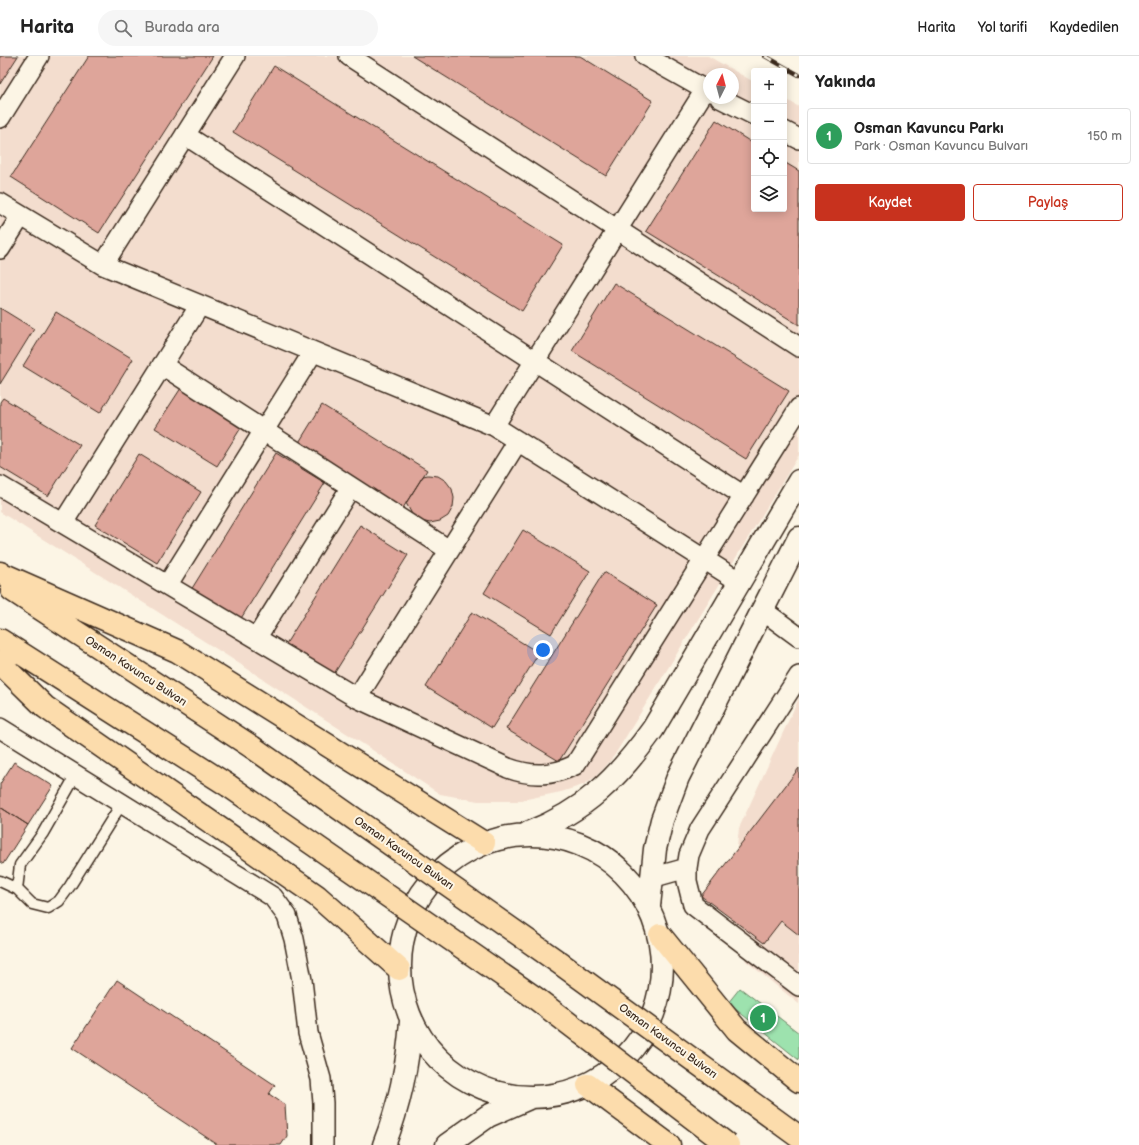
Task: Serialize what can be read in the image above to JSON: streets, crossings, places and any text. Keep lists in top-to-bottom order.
{
  "streets": {
    "highway": ["Osman Kavuncu Bulvarı"]
  },
  "north": "top",
  "page": {
    "header": "Harita",
    "search": "Burada ara",
    "nav": ["Harita", "Yol tarifi", "Kaydedilen"],
    "heading": "Yakında",
    "map_buttons": ["+", "−"],
    "list": [
      {
        "mark": "1",
        "name": "Osman Kavuncu Parkı",
        "note": "Park · Osman Kavuncu Bulvarı",
        "value": "150 m"
      }
    ],
    "buttons": ["Kaydet", "Paylaş"],
    "pins": "1"
  }
}
